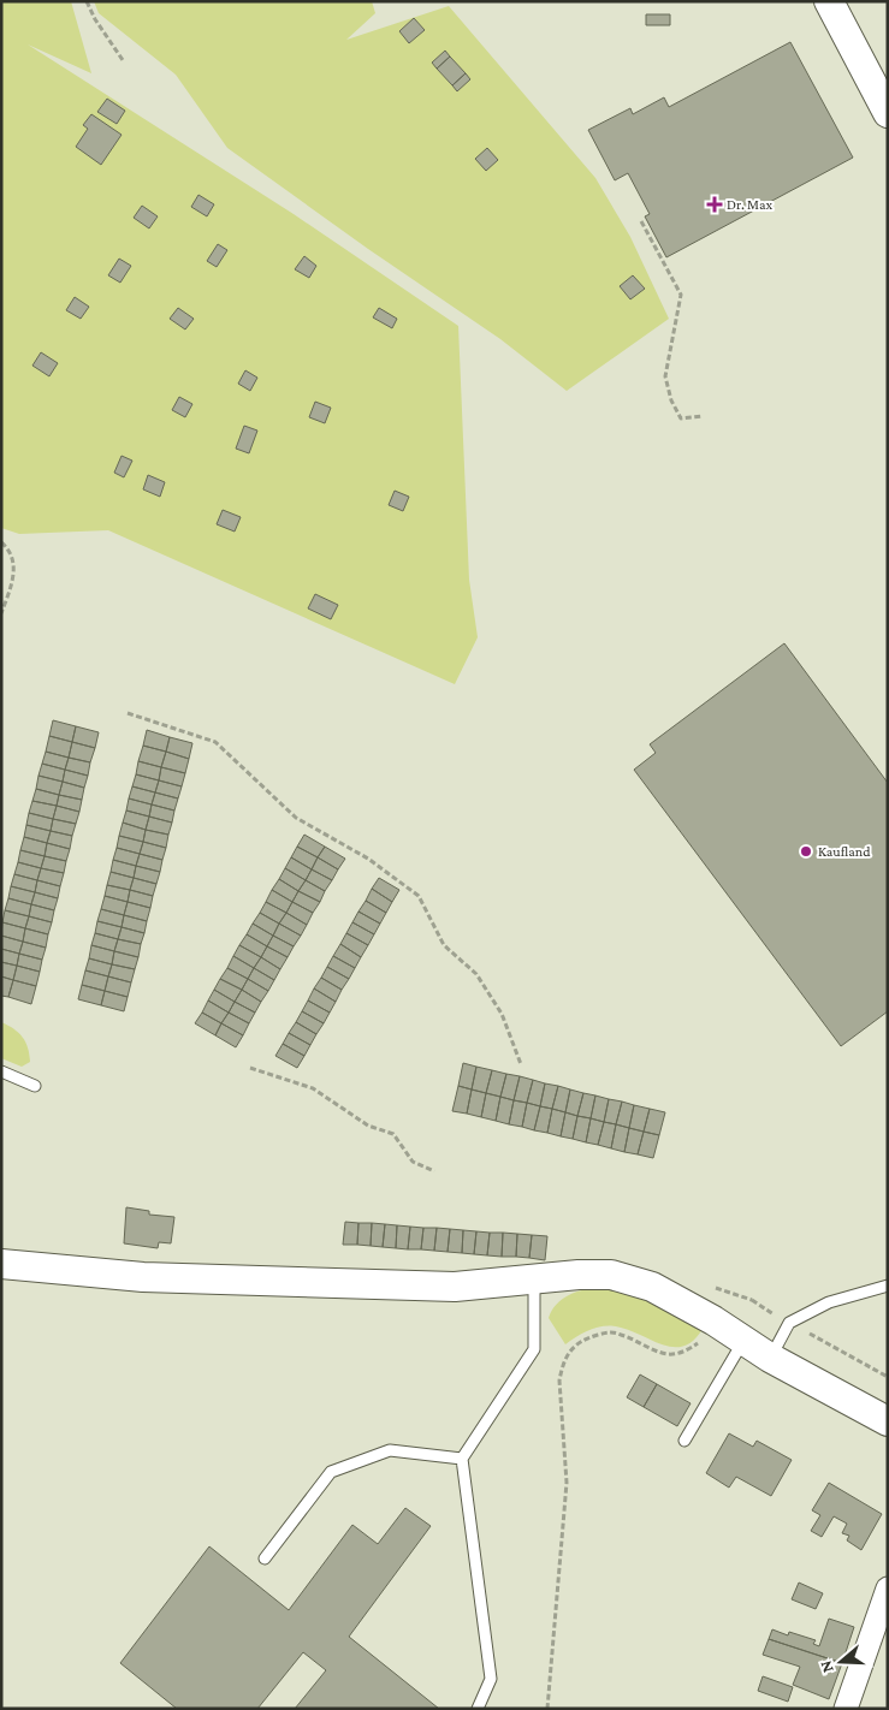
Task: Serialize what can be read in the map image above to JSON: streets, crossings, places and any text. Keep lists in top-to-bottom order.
{
  "places": {
    "health": ["Dr. Max"],
    "other": ["Kaufland"]
  },
  "north": "left"
}
